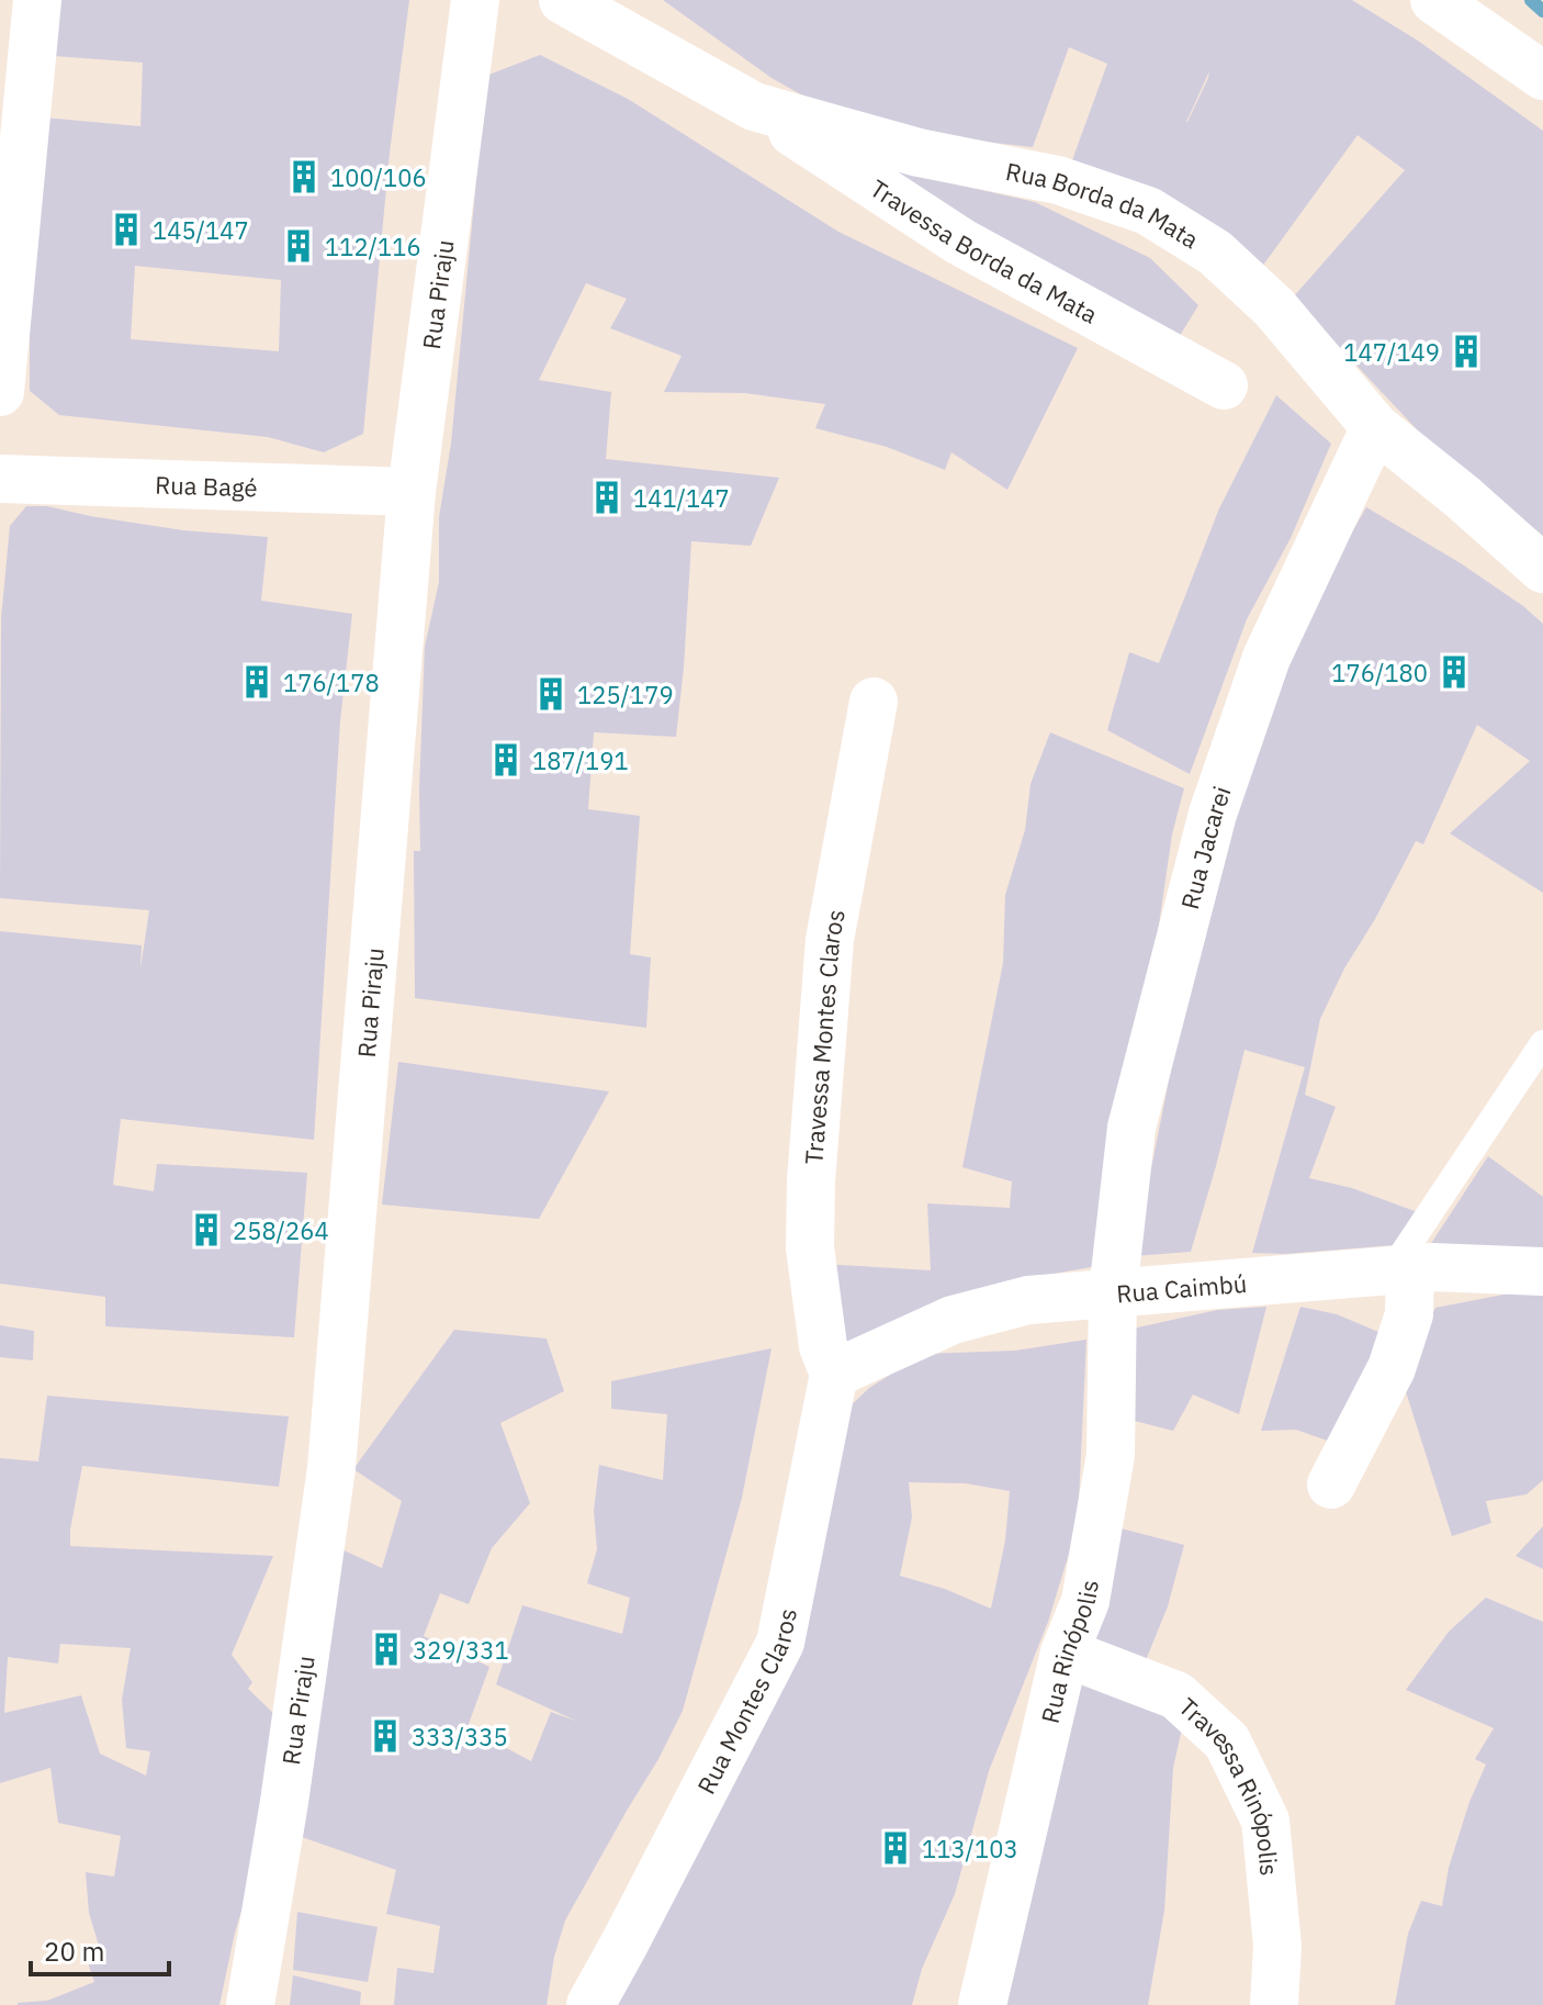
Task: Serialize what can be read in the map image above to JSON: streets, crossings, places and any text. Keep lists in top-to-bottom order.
{
  "streets": {
    "street": [
      "Rua Borda da Mata",
      "Travessa Borda da Mata",
      "Rua Piraju",
      "Rua Bagé",
      "Rua Jacarei",
      "Travessa Montes Claros",
      "Rua Caimbú",
      "Rua Rinópolis",
      "Rua Montes Claros",
      "Travessa Rinópolis"
    ]
  },
  "crossings": [
    ["Rua Borda da Mata", "Travessa Borda da Mata"],
    ["Rua Borda da Mata", "Rua Jacarei"],
    ["Rua Piraju", "Rua Bagé"],
    ["Rua Jacarei", "Rua Caimbú"],
    ["Rua Jacarei", "Rua Rinópolis"],
    ["Travessa Montes Claros", "Rua Caimbú"],
    ["Travessa Montes Claros", "Rua Montes Claros"],
    ["Rua Caimbú", "Rua Rinópolis"],
    ["Rua Caimbú", "Rua Montes Claros"],
    ["Rua Rinópolis", "Travessa Rinópolis"]
  ],
  "places": {
    "building": [
      "100/106",
      "145/147",
      "112/116",
      "147/149",
      "141/147",
      "176/180",
      "176/178",
      "125/179",
      "187/191",
      "258/264",
      "329/331",
      "333/335",
      "113/103"
    ]
  },
  "scale_bar": "20 m"
}
